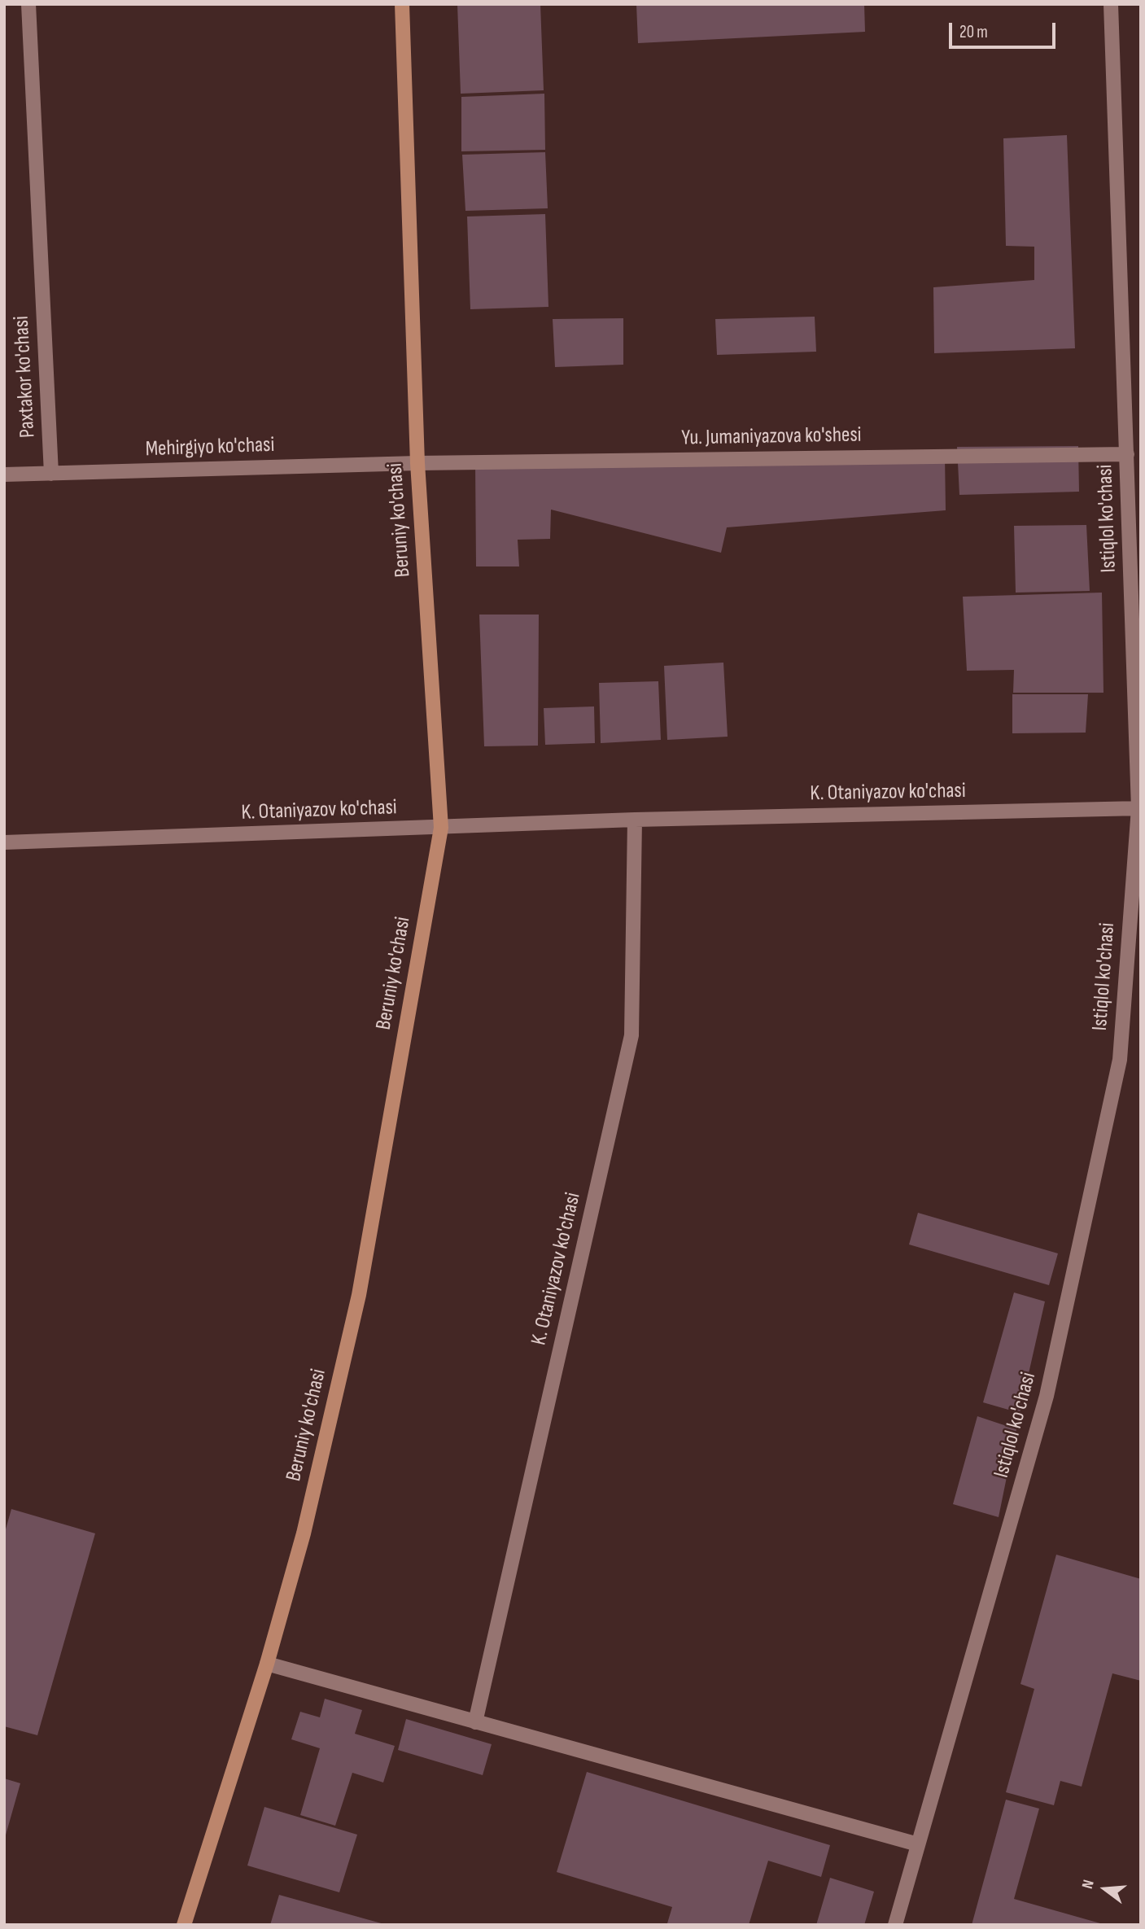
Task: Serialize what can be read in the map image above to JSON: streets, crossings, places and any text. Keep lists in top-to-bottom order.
{
  "streets": {
    "main road": ["Beruniy ko'chasi"],
    "street": [
      "Paxtakor ko'chasi",
      "Yu. Jumaniyazova ko'shesi",
      "Mehirgiyo ko'chasi",
      "Istiqlol ko'chasi",
      "K. Otaniyazov ko'chasi"
    ]
  },
  "crossings": [
    ["Paxtakor ko'chasi", "Mehirgiyo ko'chasi"],
    ["Yu. Jumaniyazova ko'shesi", "Mehirgiyo ko'chasi"],
    ["Yu. Jumaniyazova ko'shesi", "Istiqlol ko'chasi"],
    ["Yu. Jumaniyazova ko'shesi", "Beruniy ko'chasi"],
    ["Mehirgiyo ko'chasi", "Beruniy ko'chasi"],
    ["Istiqlol ko'chasi", "K. Otaniyazov ko'chasi"],
    ["Beruniy ko'chasi", "K. Otaniyazov ko'chasi"]
  ],
  "scale_bar": "20 m",
  "north": "left"
}
